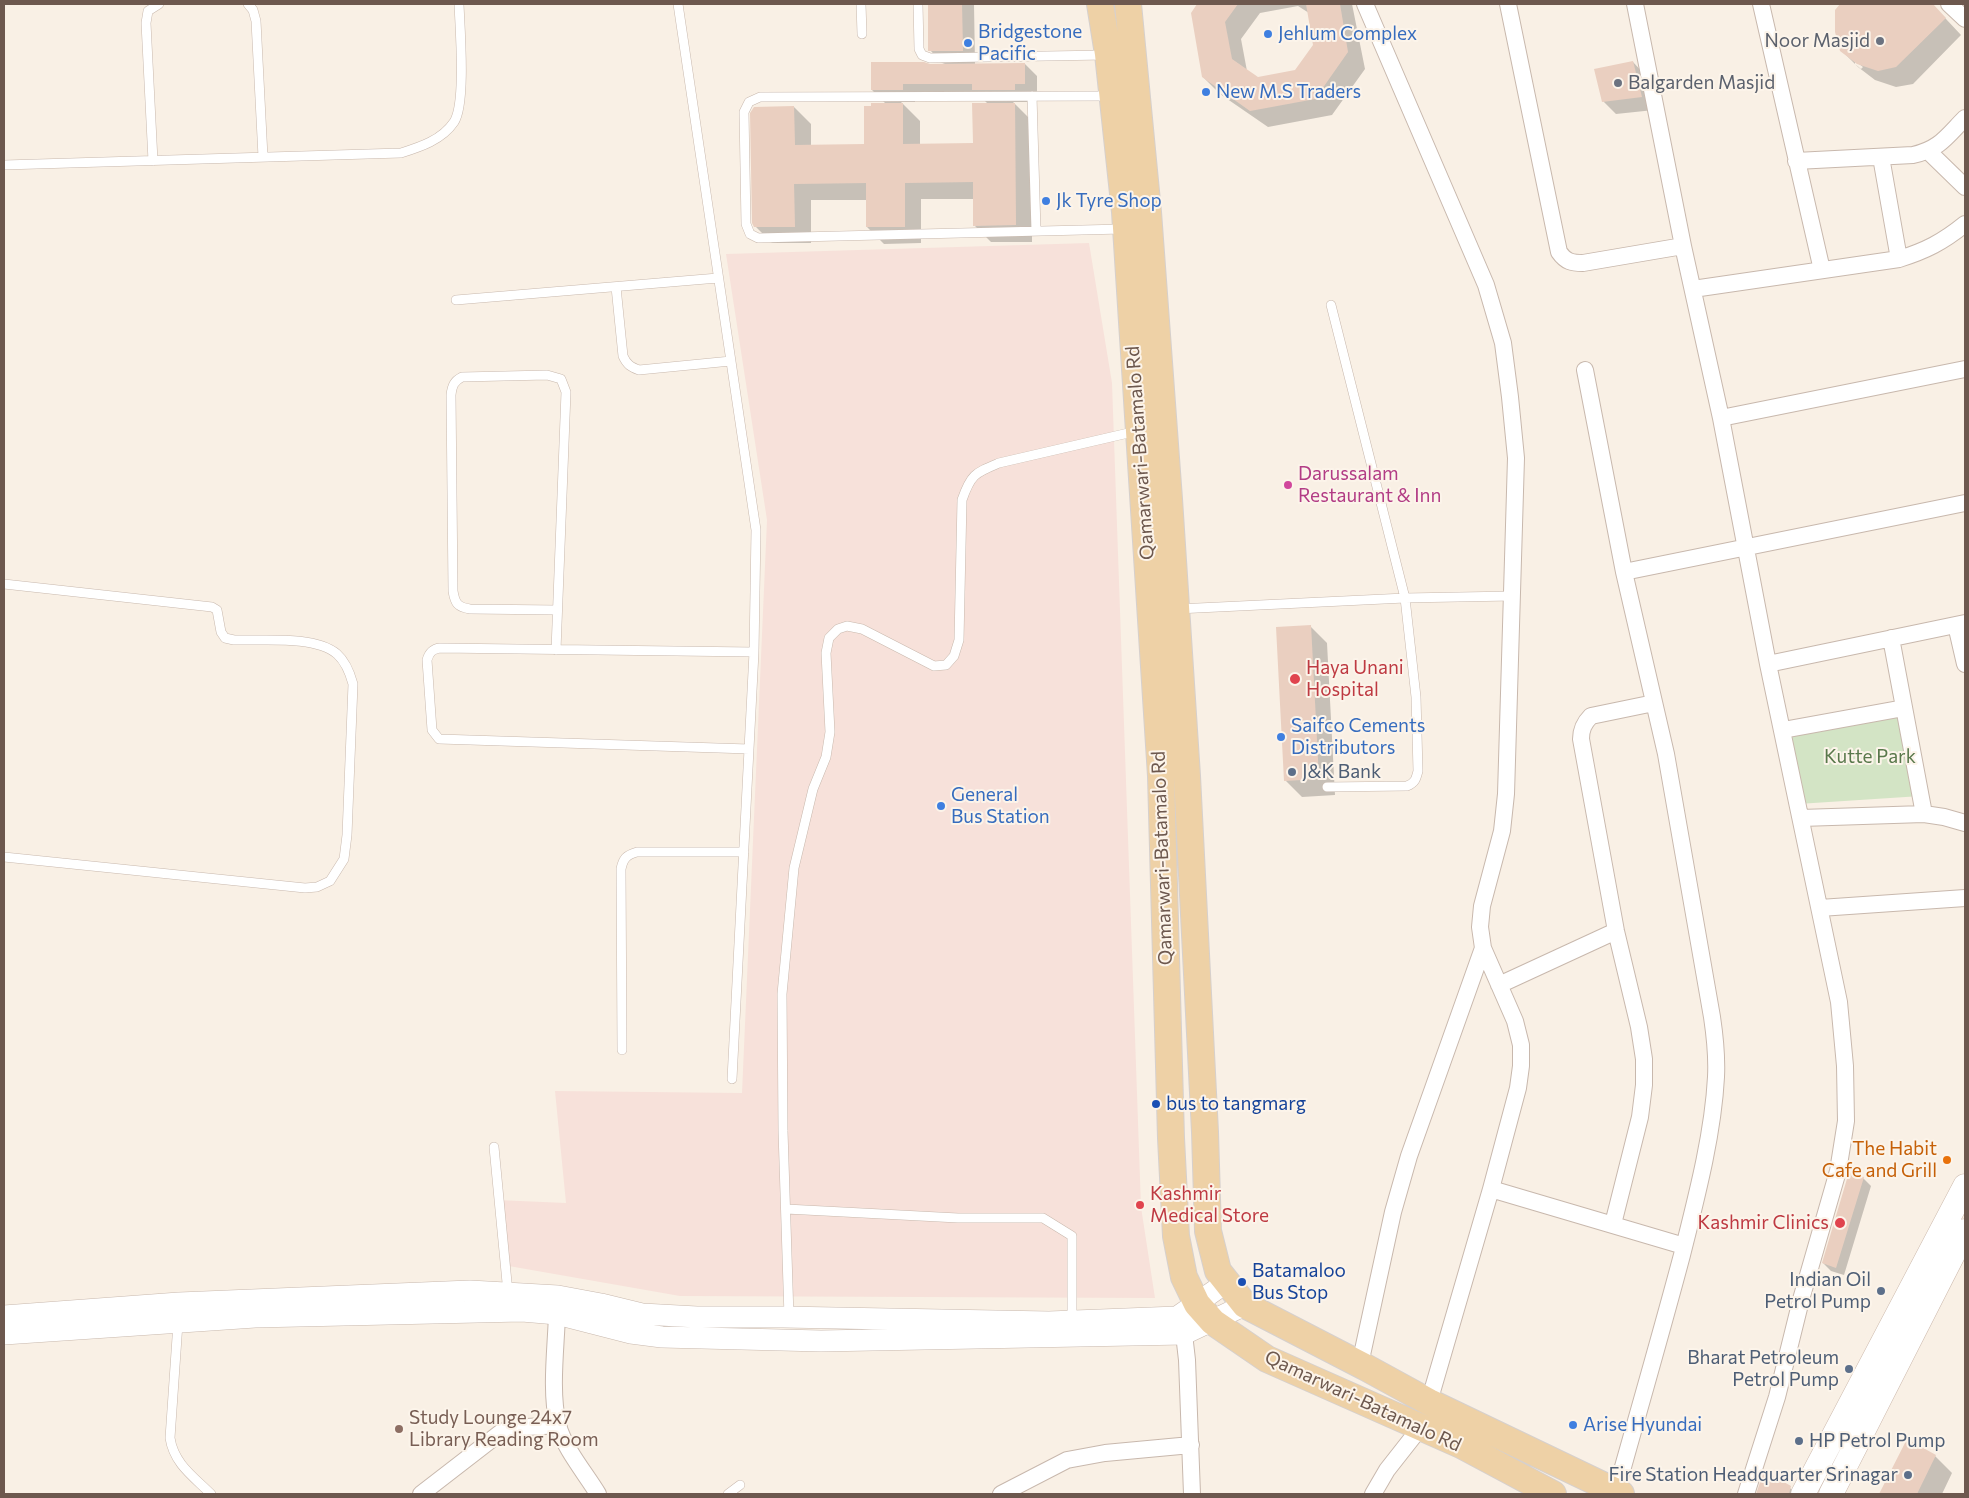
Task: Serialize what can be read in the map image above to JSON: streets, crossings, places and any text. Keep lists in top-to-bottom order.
{
  "streets": {
    "main road": ["Qamarwari-Batamalo Rd"]
  },
  "parks": ["Kutte Park"],
  "places": [
    "Jehlum Complex",
    "Noor Masjid",
    "Bridgestone Pacific",
    "Balgarden Masjid",
    "New M.S Traders",
    "Jk Tyre Shop",
    "Darussalam Restaurant & Inn",
    "Haya Unani Hospital",
    "Saifco Cements Distributors",
    "J&K Bank",
    "General Bus Station",
    "bus to tangmarg",
    "The Habit Cafe and Grill",
    "Kashmir Medical Store",
    "Kashmir Clinics",
    "Batamaloo Bus Stop",
    "Indian Oil Petrol Pump",
    "Bharat Petroleum Petrol Pump",
    "Arise Hyundai",
    "Study Lounge 24x7 Library Reading Room",
    "HP Petrol Pump",
    "Fire Station Headquarter Srinagar"
  ]
}
